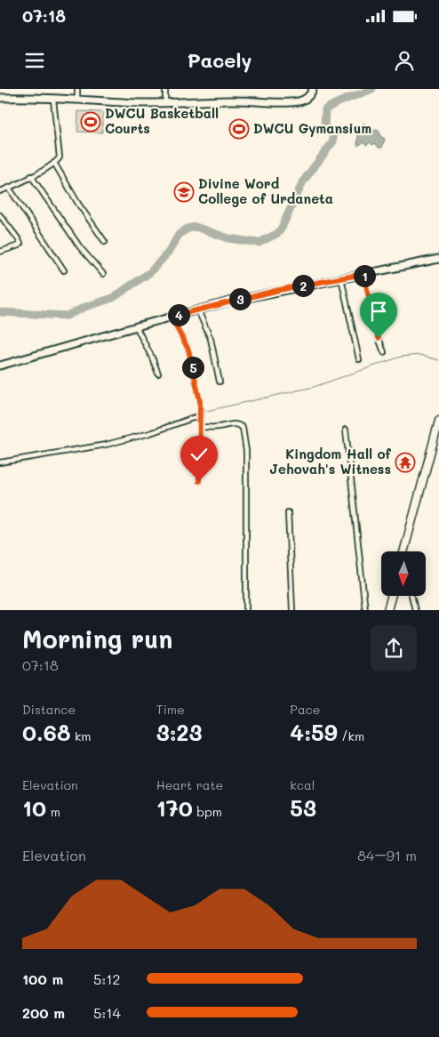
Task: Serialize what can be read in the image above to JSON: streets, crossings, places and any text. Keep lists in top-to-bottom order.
{
  "places": {
    "sports": ["DWCU Basketball Courts", "DWCU Gymansium"],
    "school or university": ["Divine Word College of Urdaneta"],
    "temple": ["Kingdom Hall of Jehovah's Witness"]
  },
  "north": "bottom",
  "page": {
    "status": "07:18",
    "header": "Pacely",
    "pins": [
      "1",
      "2",
      "3",
      "4",
      "5"
    ],
    "heading": ["Morning run", "07:18"],
    "stats": [
      ["Distance", "0.68 km"],
      ["Time", "3:23"],
      ["Pace", "4:59 /km"],
      ["Elevation", "10 m"],
      ["Heart rate", "170 bpm"],
      ["kcal", "53"]
    ],
    "chart": ["Elevation", "84–91 m"],
    "list": [
      {
        "name": "100 m",
        "note": "5:12"
      },
      {
        "name": "200 m",
        "note": "5:14"
      }
    ]
  }
}
